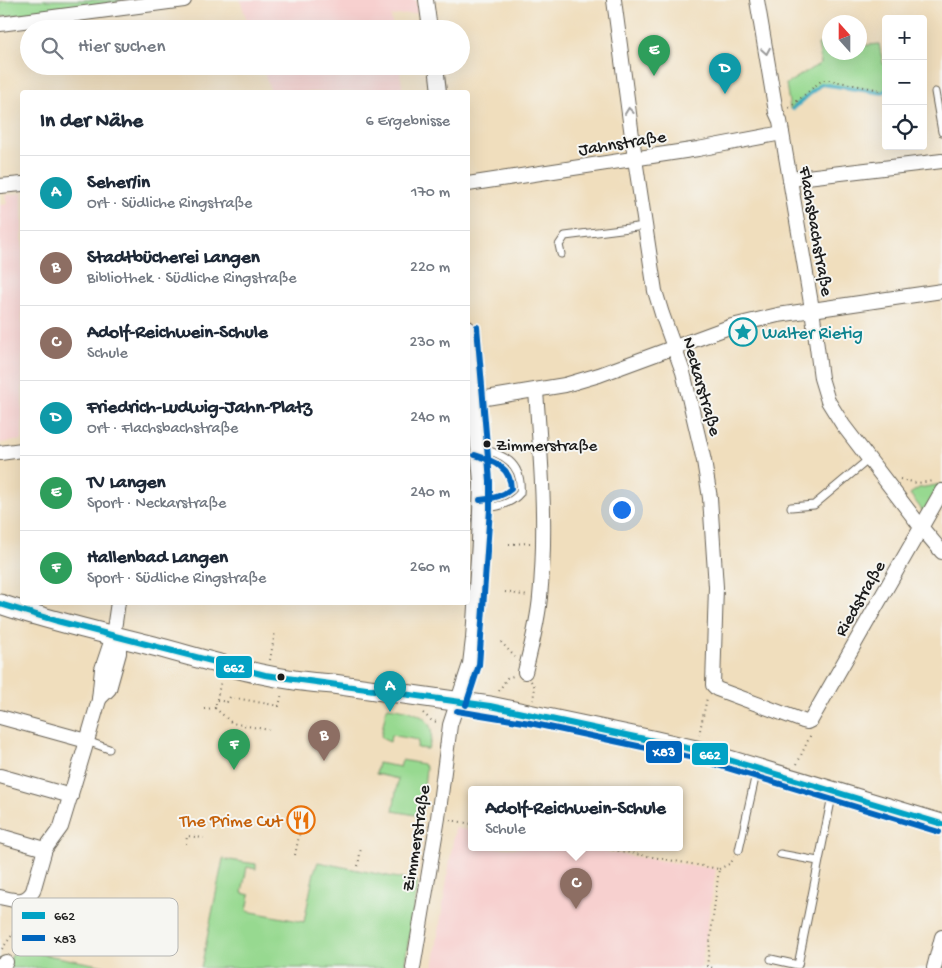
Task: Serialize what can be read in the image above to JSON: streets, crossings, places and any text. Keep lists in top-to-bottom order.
{
  "streets": {
    "street": [
      "Jahnstraße",
      "Flachsbachstraße",
      "Neckarstraße",
      "Riedstraße",
      "Zimmerstraße"
    ]
  },
  "crossings": [
    ["Jahnstraße", "Flachsbachstraße"],
    ["Jahnstraße", "Neckarstraße"],
    ["Flachsbachstraße", "Riedstraße"]
  ],
  "places": {
    "place": ["Walter Rietig"],
    "other": ["Zimmerstraße"],
    "restaurant": ["The Prime Cut"]
  },
  "lines": ["transit line X83", "transit line 662"],
  "legend": ["662", "X83"],
  "north": "top",
  "page": {
    "map_buttons": ["+", "−"],
    "search": "Hier suchen",
    "pins": [
      "E",
      "D",
      "A",
      "B",
      "F",
      "C"
    ],
    "heading": ["In der Nähe", "6 Ergebnisse"],
    "list": [
      {
        "mark": "A",
        "name": "Seher/in",
        "note": "Ort · Südliche Ringstraße",
        "value": "170 m"
      },
      {
        "mark": "B",
        "name": "Stadtbücherei Langen",
        "note": "Bibliothek · Südliche Ringstraße",
        "value": "220 m"
      },
      {
        "mark": "C",
        "name": "Adolf-Reichwein-Schule",
        "note": "Schule",
        "value": "230 m"
      },
      {
        "mark": "D",
        "name": "Friedrich-Ludwig-Jahn-Platz",
        "note": "Ort · Flachsbachstraße",
        "value": "240 m"
      },
      {
        "mark": "E",
        "name": "TV Langen",
        "note": "Sport · Neckarstraße",
        "value": "240 m"
      },
      {
        "mark": "F",
        "name": "Hallenbad Langen",
        "note": "Sport · Südliche Ringstraße",
        "value": "260 m"
      }
    ],
    "popup": ["Adolf-Reichwein-Schule", "Schule"]
  }
}
